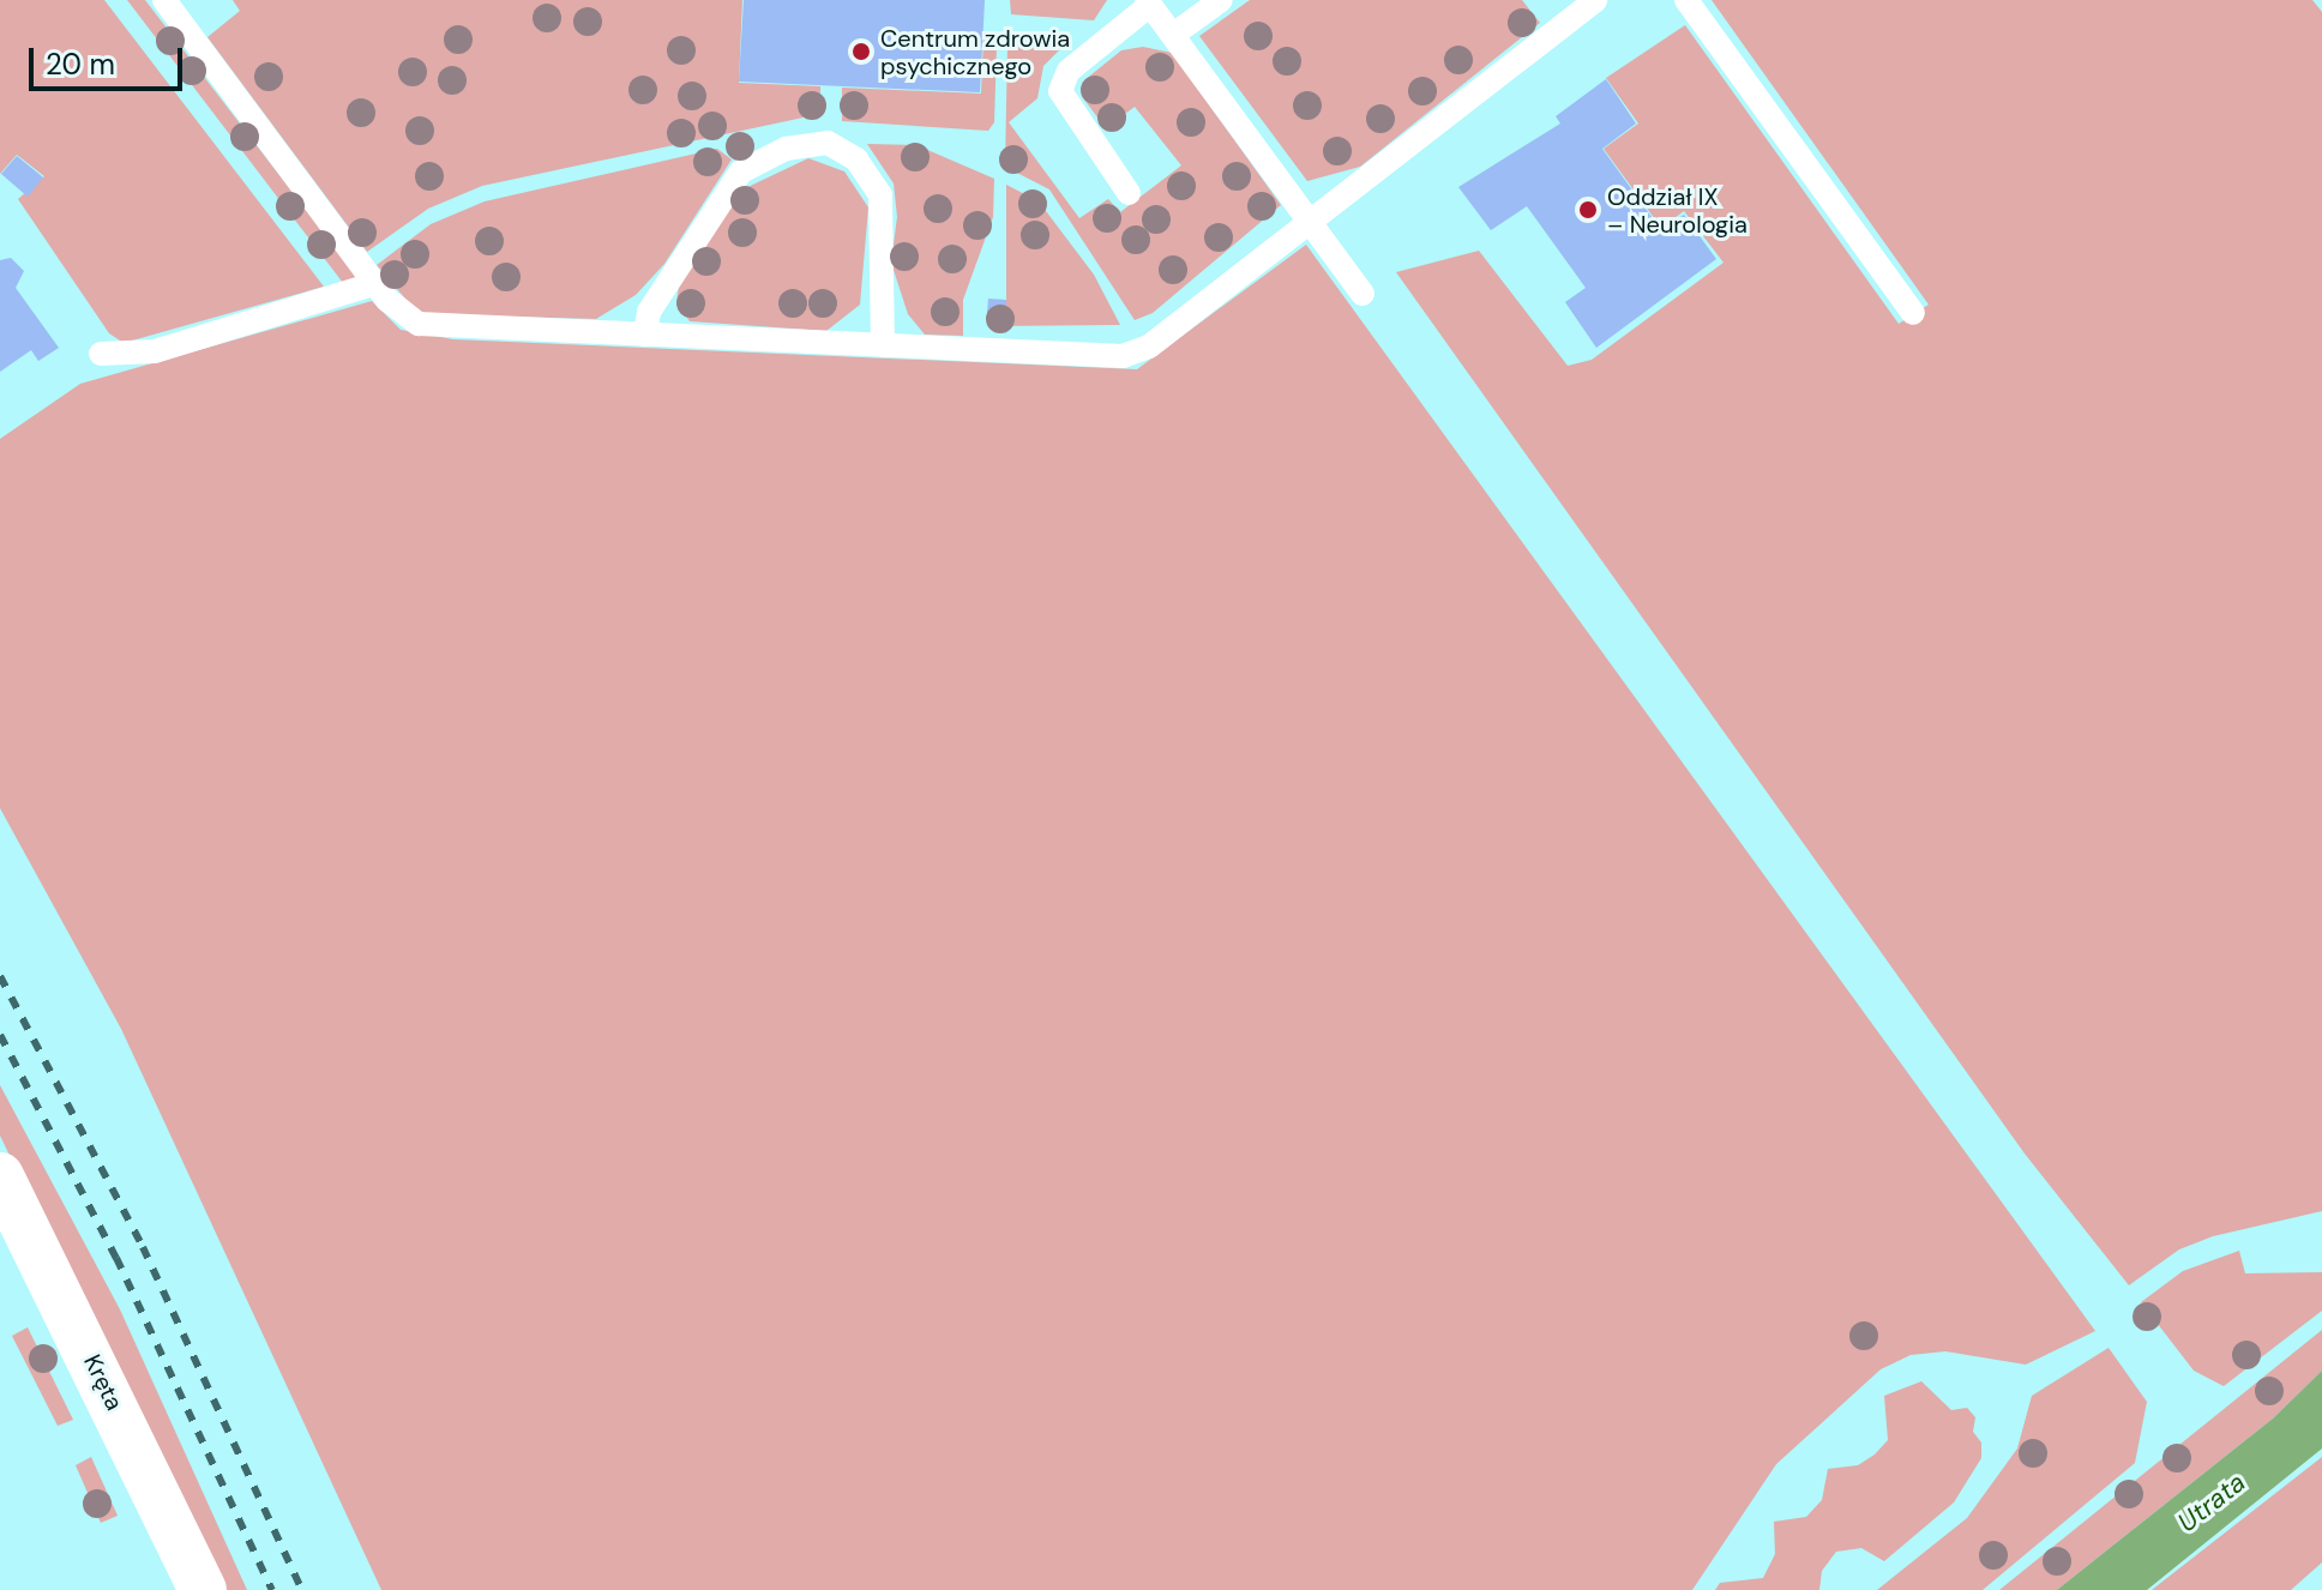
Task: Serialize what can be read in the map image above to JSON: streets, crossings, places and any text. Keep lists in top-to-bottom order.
{
  "streets": {
    "street": ["Kręta"]
  },
  "water": ["Utrata"],
  "places": ["Centrum zdrowia psychicznego", "Oddział IX – Neurologia"],
  "scale_bar": "20 m"
}
